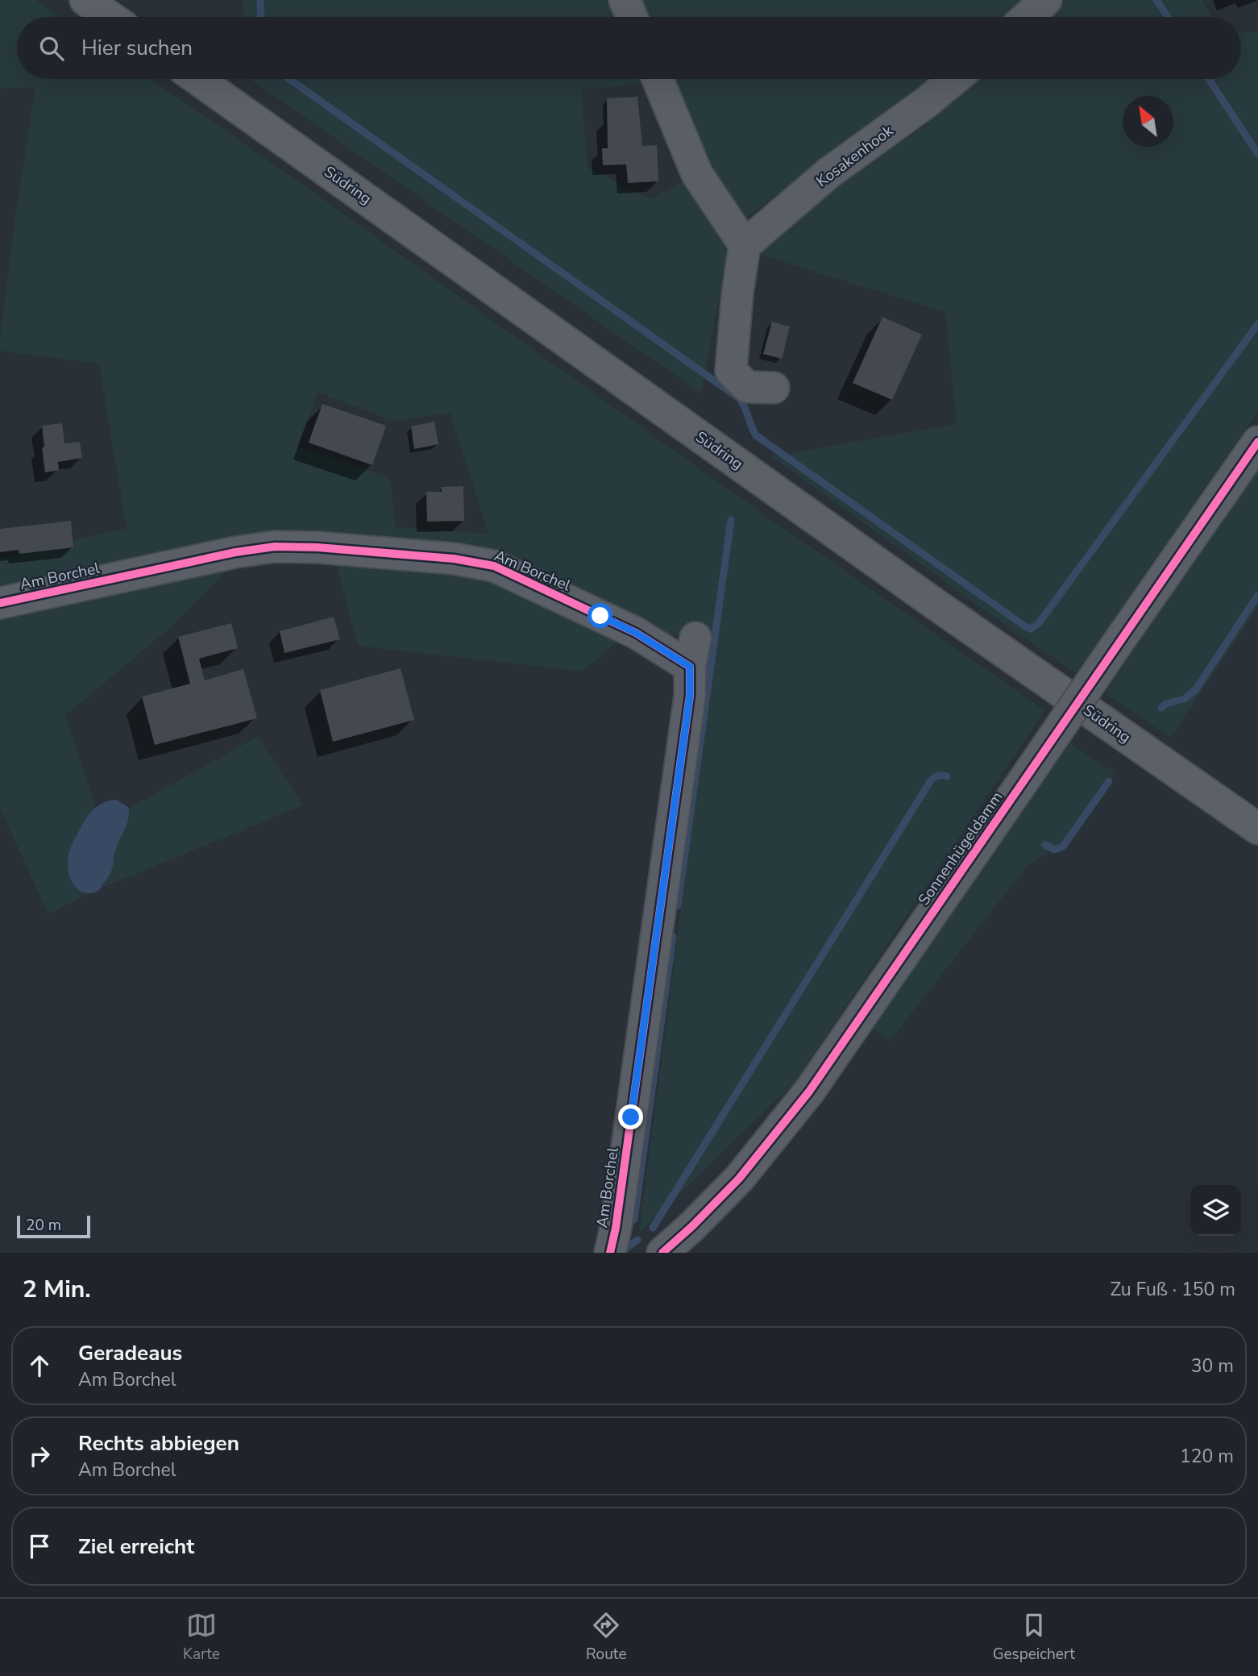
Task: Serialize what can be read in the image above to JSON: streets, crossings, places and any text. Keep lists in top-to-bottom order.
{
  "streets": {
    "main road": ["Südring"],
    "street": ["Kosakenhook", "Am Borchel", "Sonnenhügeldamm"]
  },
  "scale_bar": "20 m",
  "north": "top left",
  "page": {
    "search": "Hier suchen",
    "scale": "20 m",
    "heading": ["2 Min.", "Zu Fuß · 150 m"],
    "list": [
      ["Geradeaus", "Am Borchel", "30 m"],
      ["Rechts abbiegen", "Am Borchel", "120 m"],
      "Ziel erreicht"
    ],
    "nav": ["Karte", "Route", "Gespeichert"]
  }
}
